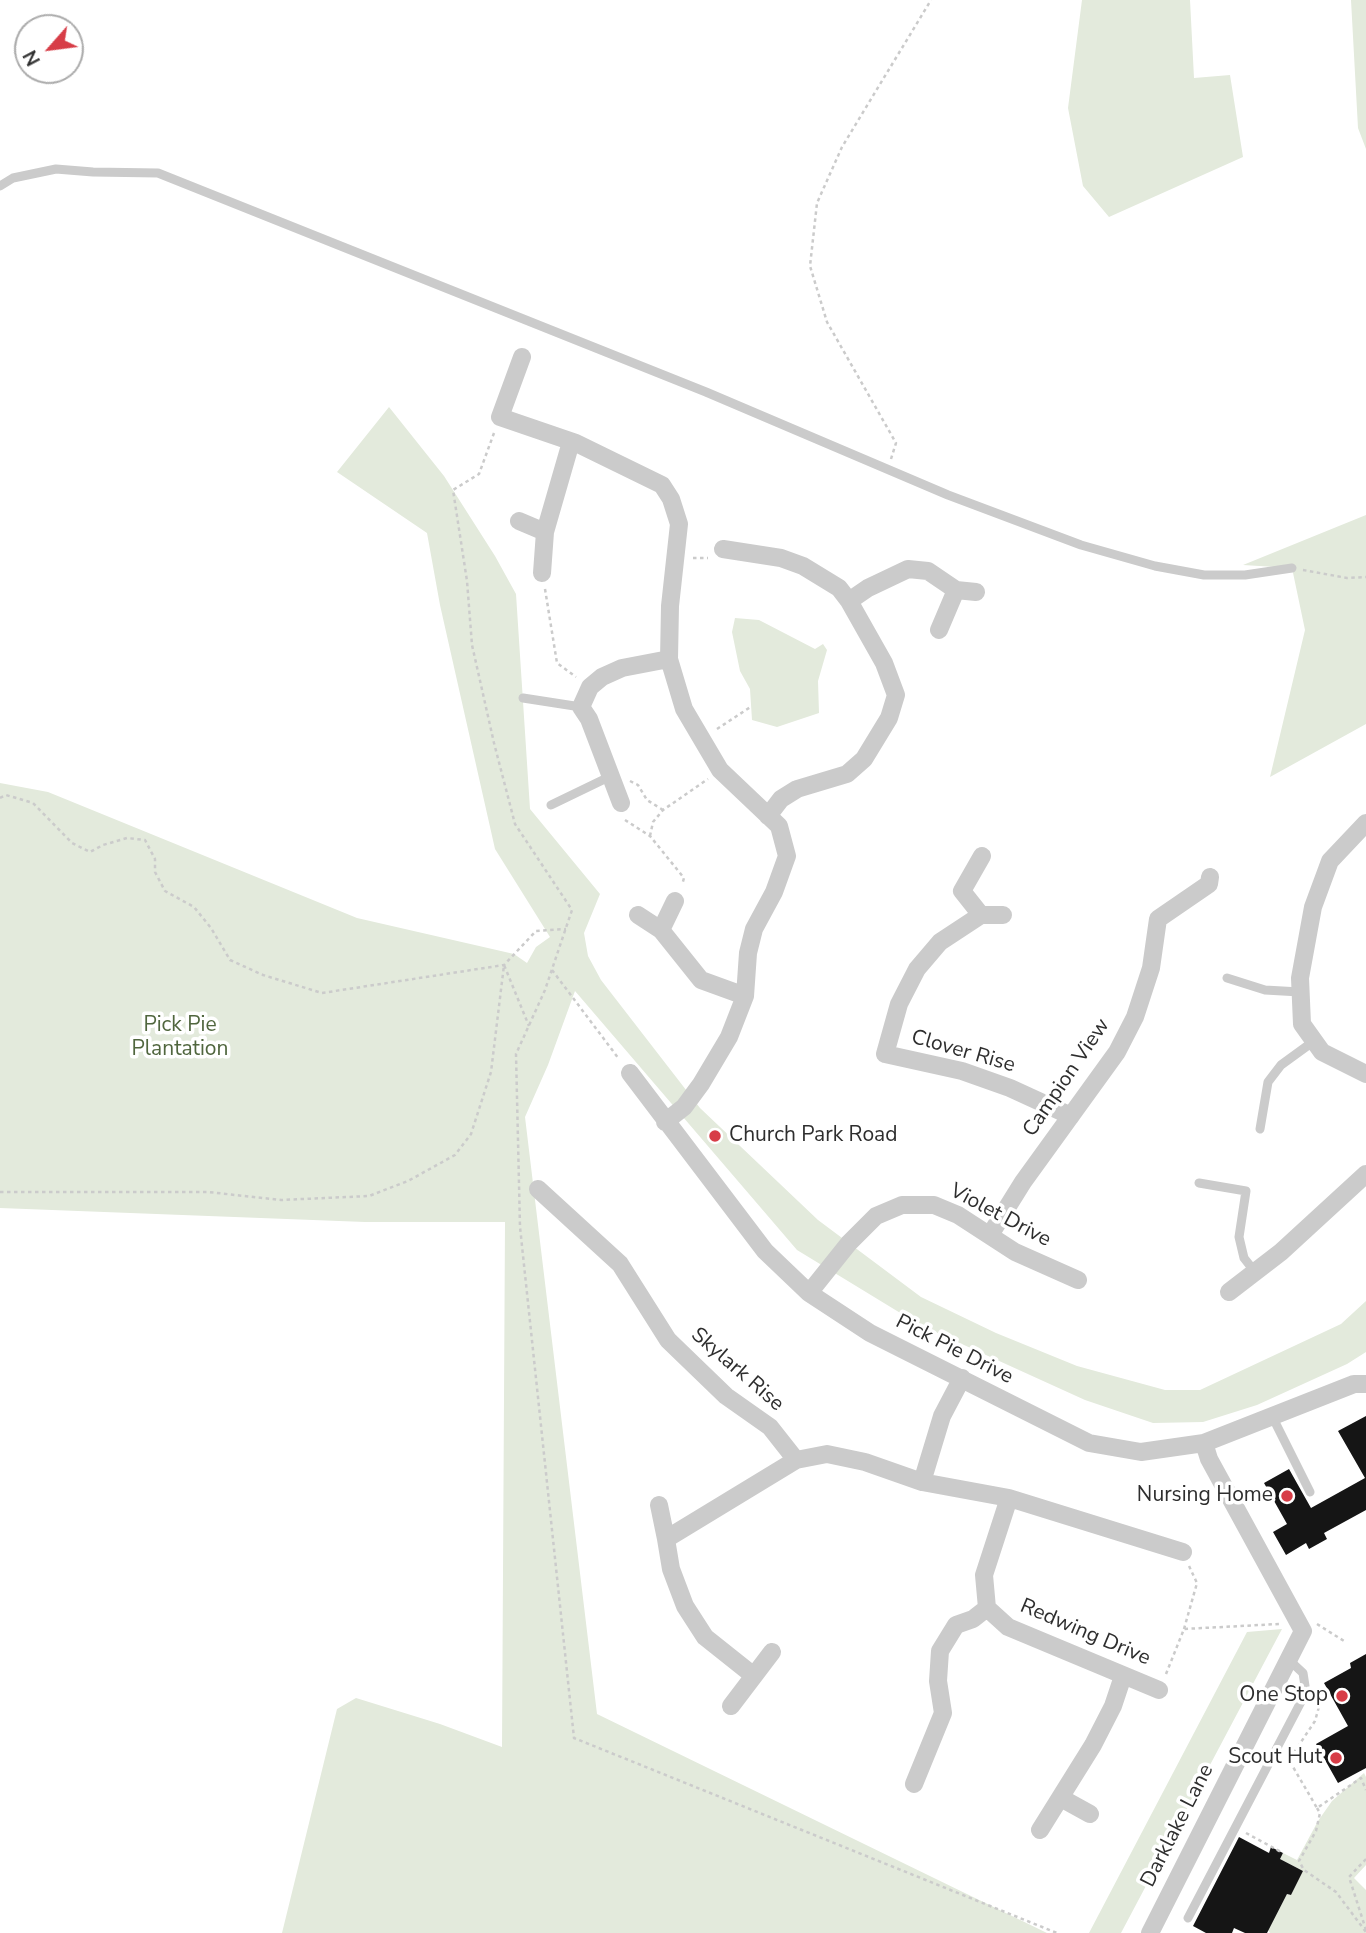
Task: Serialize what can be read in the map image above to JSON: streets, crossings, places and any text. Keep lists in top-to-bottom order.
{
  "streets": {
    "street": [
      "Clover Rise",
      "Campion View",
      "Violet Drive",
      "Pick Pie Drive",
      "Skylark Rise",
      "Redwing Drive",
      "Darklake Lane"
    ]
  },
  "crossings": [
    ["Clover Rise", "Campion View"],
    ["Campion View", "Violet Drive"],
    ["Violet Drive", "Pick Pie Drive"]
  ],
  "parks": ["Pick Pie Plantation"],
  "places": [
    "Church Park Road",
    "Nursing Home",
    "One Stop",
    "Scout Hut"
  ],
  "north": "bottom left"
}
